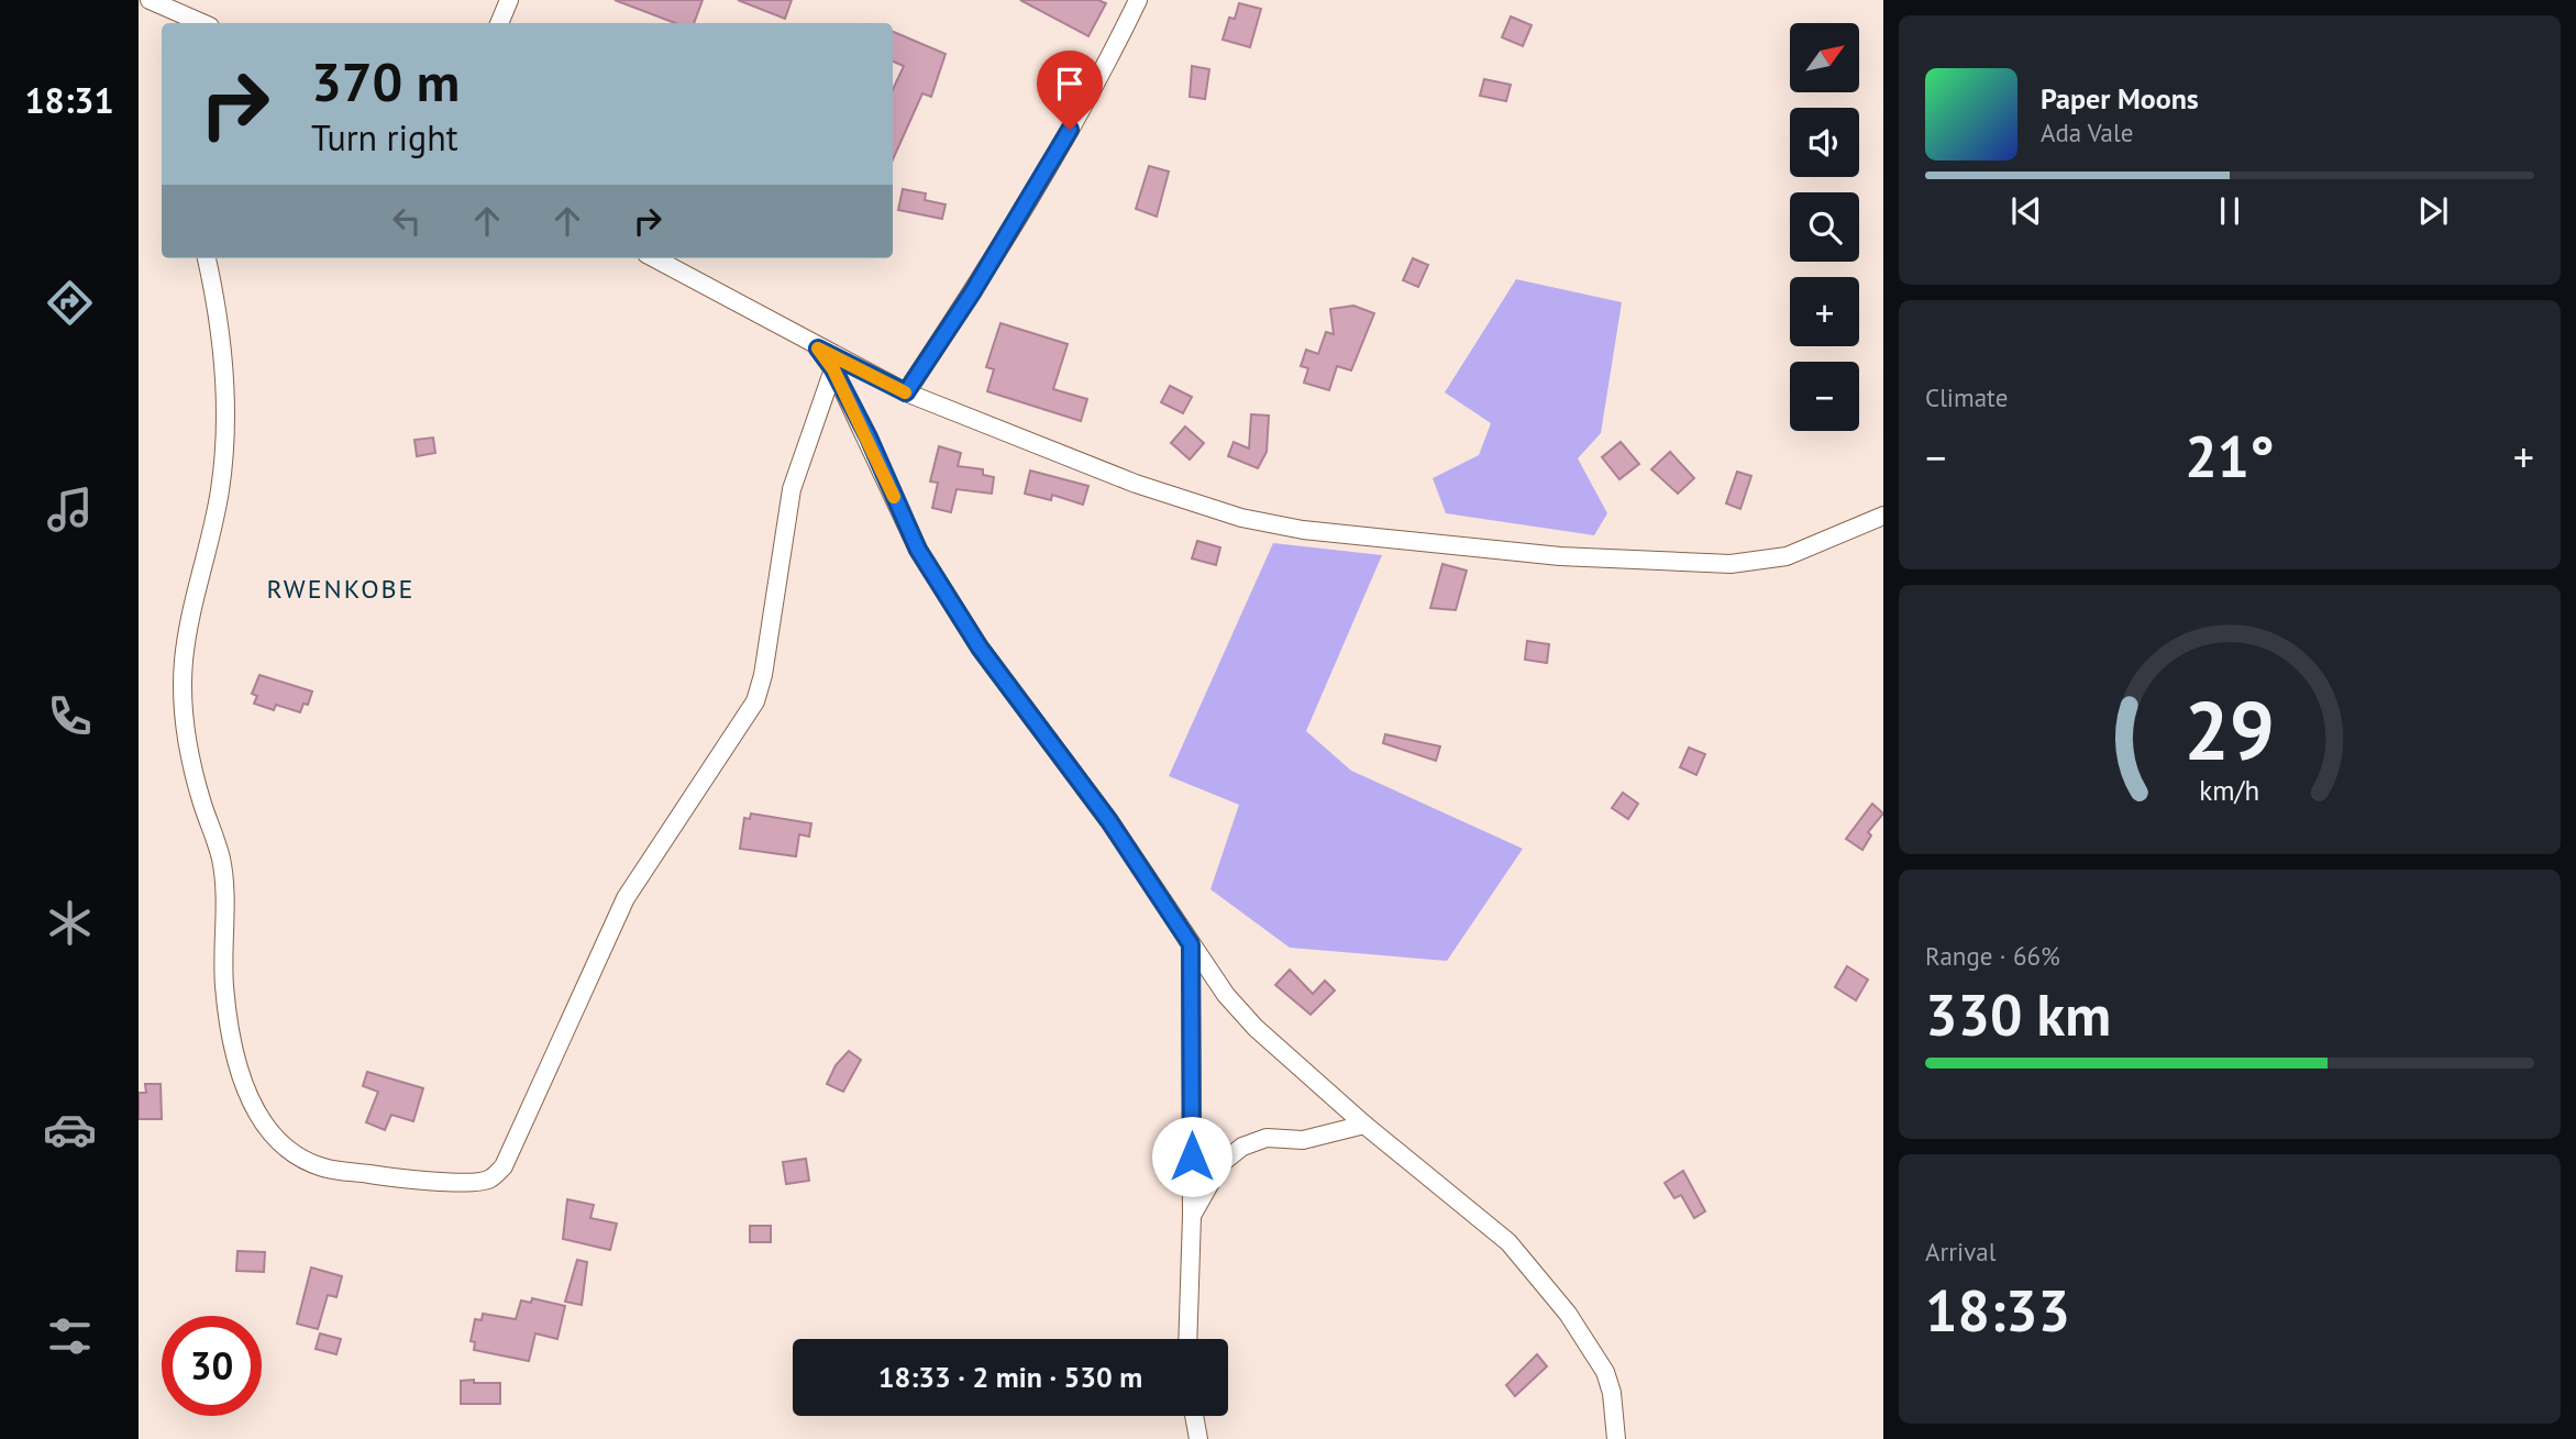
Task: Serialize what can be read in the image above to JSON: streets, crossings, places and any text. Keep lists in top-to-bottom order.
{
  "districts": ["RWENKOBE"],
  "north": "top right",
  "page": {
    "tabs": "18:31",
    "map_buttons": ["+", "−"],
    "turn": ["370 m", "Turn right"],
    "song": ["Paper Moons", "Ada Vale"],
    "tile": [
      "Climate",
      ["Range · 66%", "330 km"],
      ["Arrival", "18:33"]
    ],
    "heat": ["−", "21°", "+"],
    "limit": "30",
    "trip": "18:33 · 2 min · 530 m",
    "gauge": ["29", "km/h"]
  }
}
